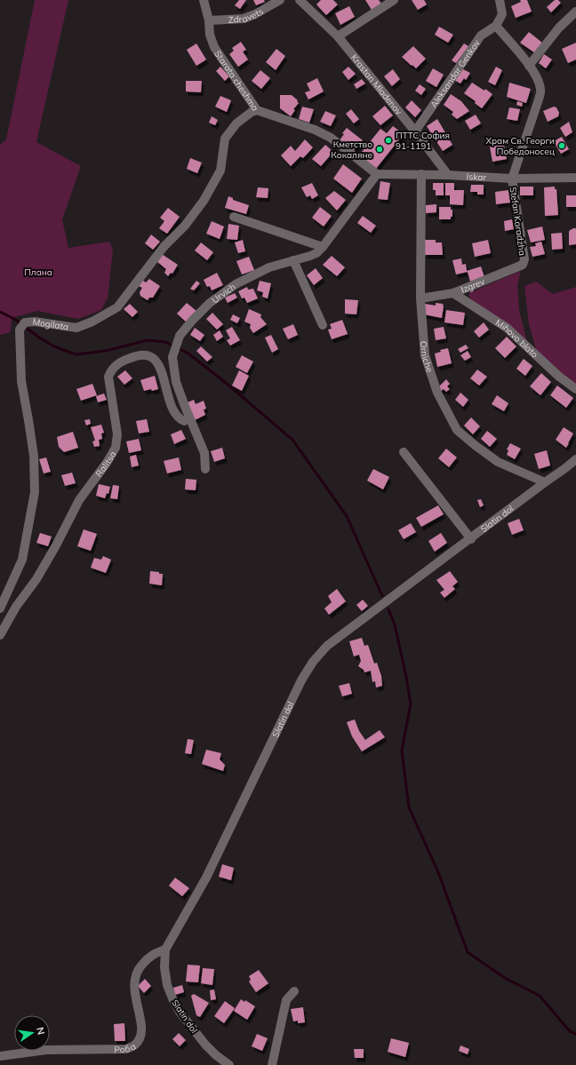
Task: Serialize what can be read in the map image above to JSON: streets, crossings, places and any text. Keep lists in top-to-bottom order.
{
  "streets": {
    "street": [
      "Zdravets",
      "Aleksandar Genkov",
      "Starata cheshma",
      "Krastan Mladenov",
      "Iskar",
      "Stefan Karadzha",
      "Izgrev",
      "Urvich",
      "Mogilata",
      "Mihovo blato",
      "Orniche",
      "Ralitsa",
      "Slatin dol",
      "Роба"
    ]
  },
  "crossings": [
    ["Zdravets", "Starata cheshma"],
    ["Aleksandar Genkov", "Krastan Mladenov"],
    ["Aleksandar Genkov", "Stefan Karadzha"],
    ["Starata cheshma", "Iskar"],
    ["Starata cheshma", "Urvich"],
    ["Starata cheshma", "Mogilata"],
    ["Krastan Mladenov", "Iskar"],
    ["Iskar", "Stefan Karadzha"],
    ["Iskar", "Urvich"],
    ["Iskar", "Orniche"],
    ["Stefan Karadzha", "Izgrev"],
    ["Izgrev", "Mihovo blato"],
    ["Izgrev", "Orniche"],
    ["Urvich", "Ralitsa"],
    ["Orniche", "Slatin dol"],
    ["Slatin dol", "Роба"]
  ],
  "parks": ["Плана"],
  "places": ["ПТТС София 91-1191", "Храм Св. Георги Победоносец", "Кметство Кокаляне"],
  "north": "right"
}
